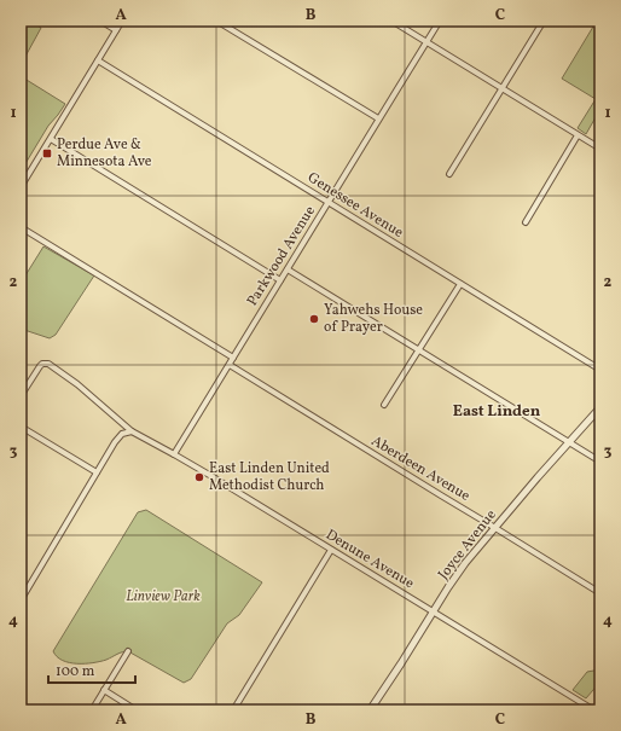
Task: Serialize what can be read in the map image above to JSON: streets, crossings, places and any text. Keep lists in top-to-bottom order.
{
  "streets": {
    "street": [
      "Genessee Avenue",
      "Parkwood Avenue",
      "Aberdeen Avenue",
      "Joyce Avenue",
      "Denune Avenue"
    ]
  },
  "crossings": [
    ["Genessee Avenue", "Parkwood Avenue"],
    ["Parkwood Avenue", "Aberdeen Avenue"],
    ["Parkwood Avenue", "Denune Avenue"],
    ["Aberdeen Avenue", "Joyce Avenue"],
    ["Joyce Avenue", "Denune Avenue"]
  ],
  "districts": ["East Linden"],
  "parks": ["Linview Park"],
  "places": {
    "transit": ["Perdue Ave & Minnesota Ave"],
    "other": ["Yahwehs House of Prayer", "East Linden United Methodist Church"]
  },
  "scale_bar": "100 m",
  "grid": {
    "columns": ["A", "B", "C"],
    "rows": [
      "1",
      "2",
      "3",
      "4"
    ]
  }
}
